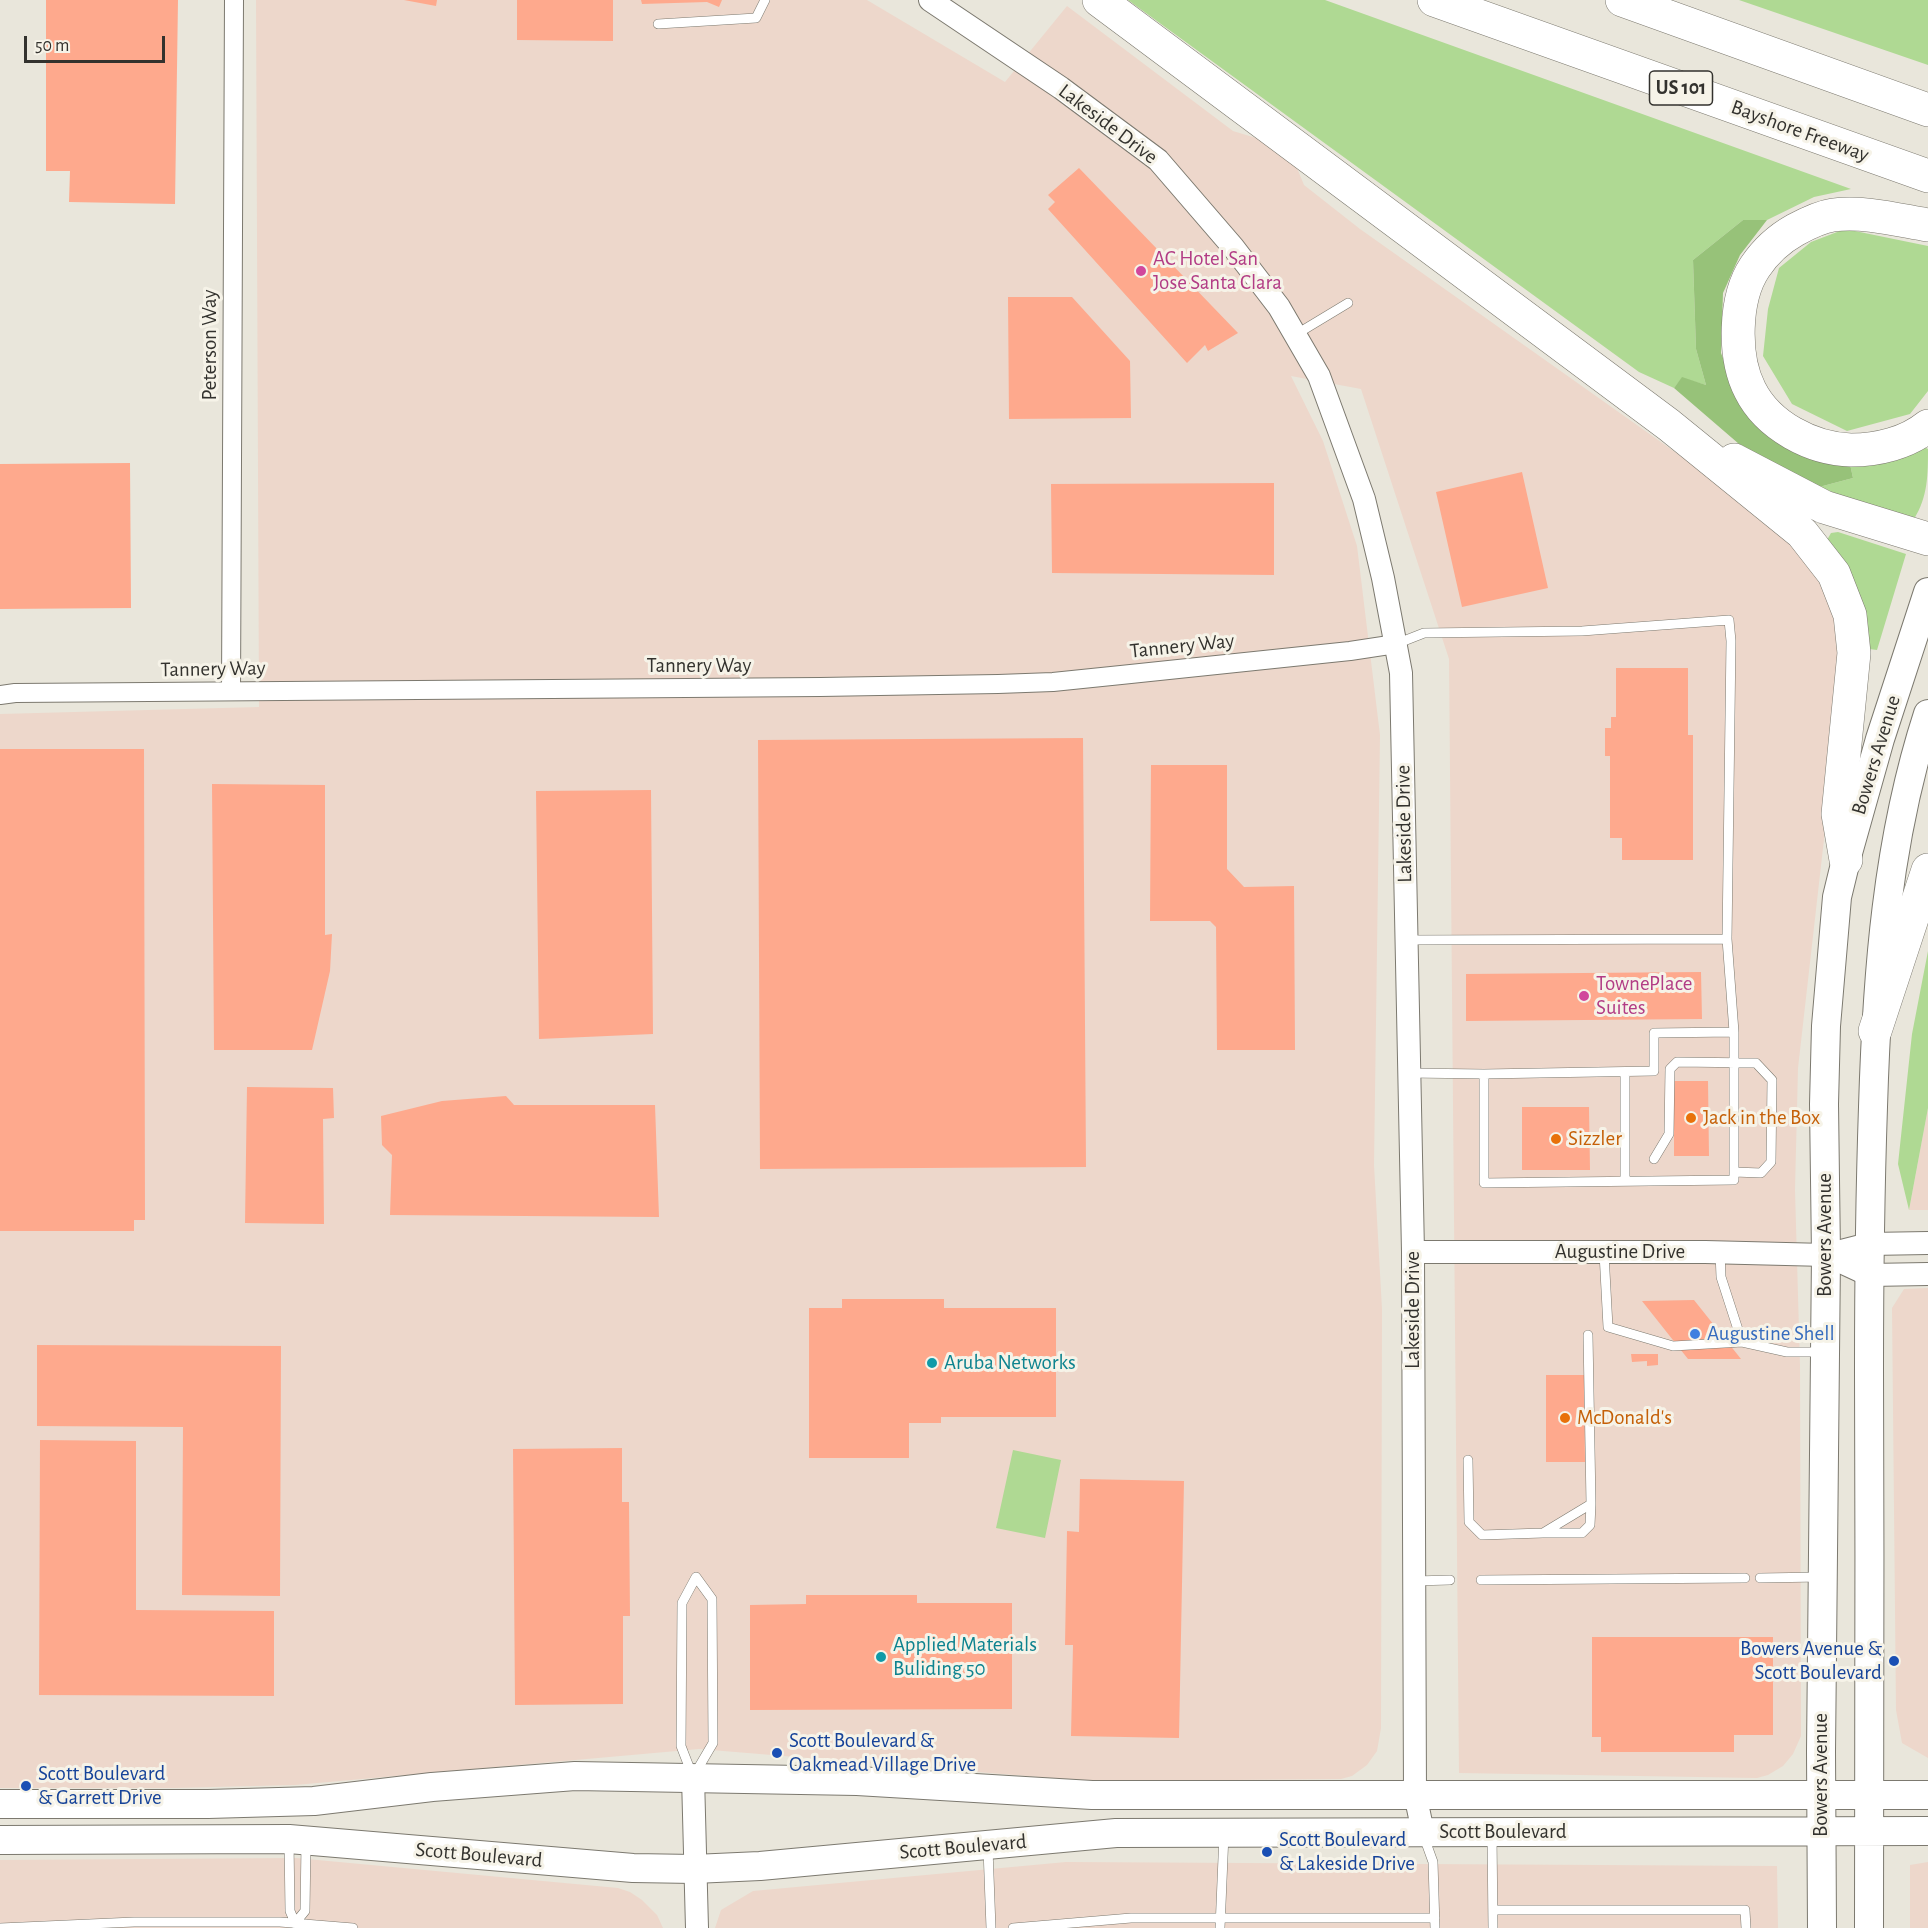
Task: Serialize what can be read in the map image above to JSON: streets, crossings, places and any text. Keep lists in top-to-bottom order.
{
  "streets": {
    "highway": ["US 101", "Bayshore Freeway"],
    "main road": ["Bowers Avenue", "Scott Boulevard"],
    "street": [
      "Lakeside Drive",
      "Peterson Way",
      "Tannery Way",
      "Augustine Drive"
    ]
  },
  "crossings": [
    ["Lakeside Drive", "Tannery Way"],
    ["Lakeside Drive", "Augustine Drive"],
    ["Lakeside Drive", "Scott Boulevard"],
    ["Peterson Way", "Tannery Way"],
    ["Bowers Avenue", "Augustine Drive"],
    ["Bowers Avenue", "Scott Boulevard"]
  ],
  "places": [
    "AC Hotel San Jose Santa Clara",
    "TownePlace Suites",
    "Jack in the Box",
    "Sizzler",
    "Augustine Shell",
    "Aruba Networks",
    "McDonald's",
    "Applied Materials Buliding 50",
    "Bowers Avenue & Scott Boulevard",
    "Scott Boulevard & Oakmead Village Drive",
    "Scott Boulevard & Garrett Drive",
    "Scott Boulevard & Lakeside Drive"
  ],
  "scale_bar": "50 m"
}
